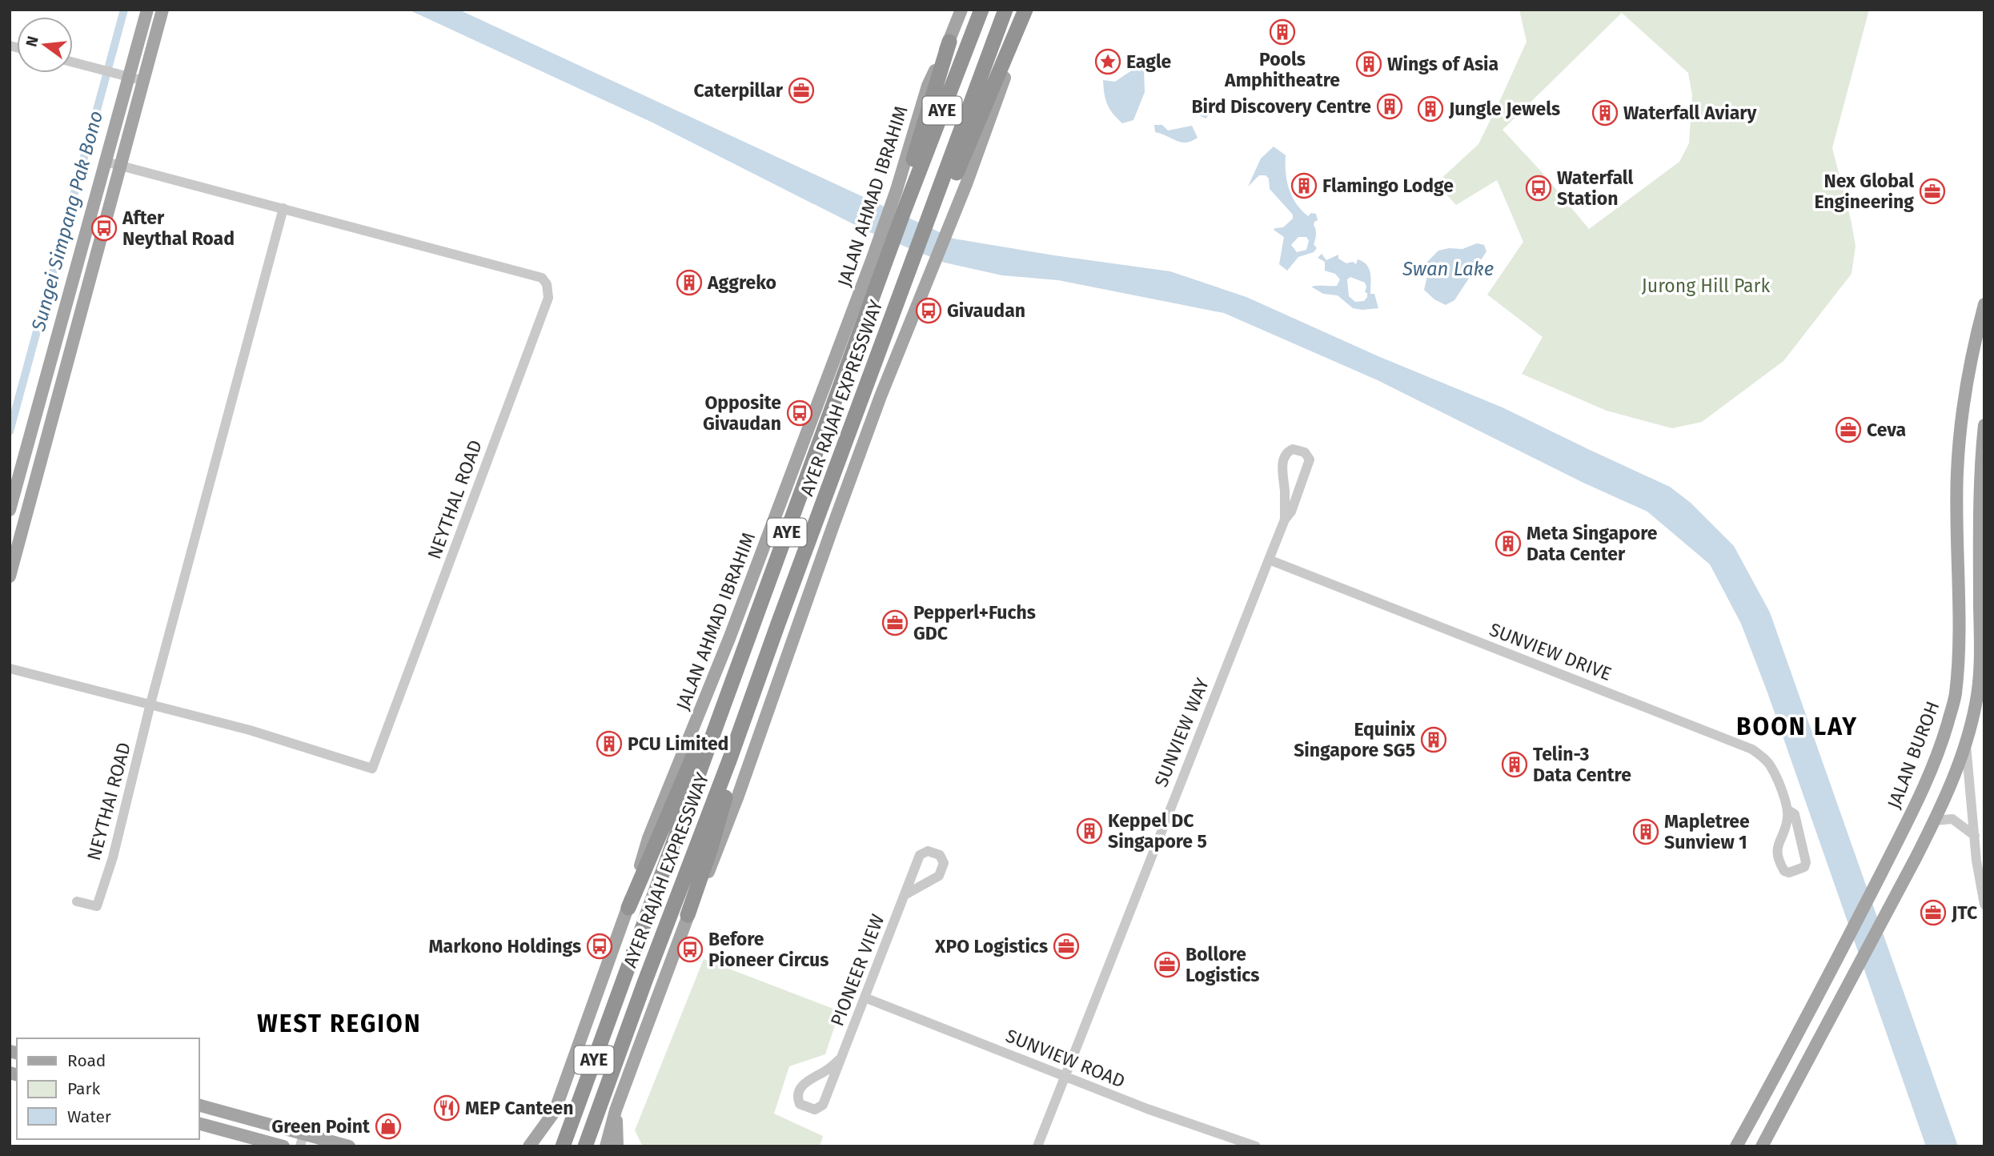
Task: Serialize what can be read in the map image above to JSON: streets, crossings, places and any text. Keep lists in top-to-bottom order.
{
  "streets": {
    "highway": ["AYE", "AYER RAJAH EXPRESSWAY"],
    "main road": ["JALAN AHMAD IBRAHIM", "JALAN BUROH"],
    "street": [
      "NEYTHAL ROAD",
      "SUNVIEW DRIVE",
      "SUNVIEW WAY",
      "NEYTHAI ROAD",
      "PIONEER VIEW",
      "SUNVIEW ROAD"
    ]
  },
  "crossings": [
    ["NEYTHAL ROAD", "NEYTHAI ROAD"],
    ["SUNVIEW DRIVE", "SUNVIEW WAY"],
    ["SUNVIEW WAY", "SUNVIEW ROAD"],
    ["PIONEER VIEW", "SUNVIEW ROAD"]
  ],
  "districts": ["BOON LAY", "WEST REGION"],
  "water": ["Sungei Simpang Pak Bono", "Swan Lake"],
  "parks": ["Jurong Hill Park"],
  "places": {
    "building": [
      "Pools Amphitheatre",
      "Wings of Asia",
      "Bird Discovery Centre",
      "Jungle Jewels",
      "Waterfall Aviary",
      "Flamingo Lodge",
      "Aggreko",
      "Meta Singapore Data Center",
      "Equinix Singapore SG5",
      "PCU Limited",
      "Telin-3 Data Centre",
      "Keppel DC Singapore 5",
      "Mapletree Sunview 1"
    ],
    "place": ["Eagle"],
    "office": [
      "Caterpillar",
      "Nex Global Engineering",
      "Ceva",
      "Pepperl+Fuchs GDC",
      "JTC",
      "XPO Logistics",
      "Bollore Logistics"
    ],
    "bus stop": [
      "Waterfall Station",
      "After Neythal Road",
      "Givaudan",
      "Opposite Givaudan",
      "Markono Holdings",
      "Before Pioneer Circus"
    ],
    "restaurant": ["MEP Canteen"],
    "shop": ["Green Point"]
  },
  "legend": ["Road", "Park", "Water"],
  "north": "left"
}
